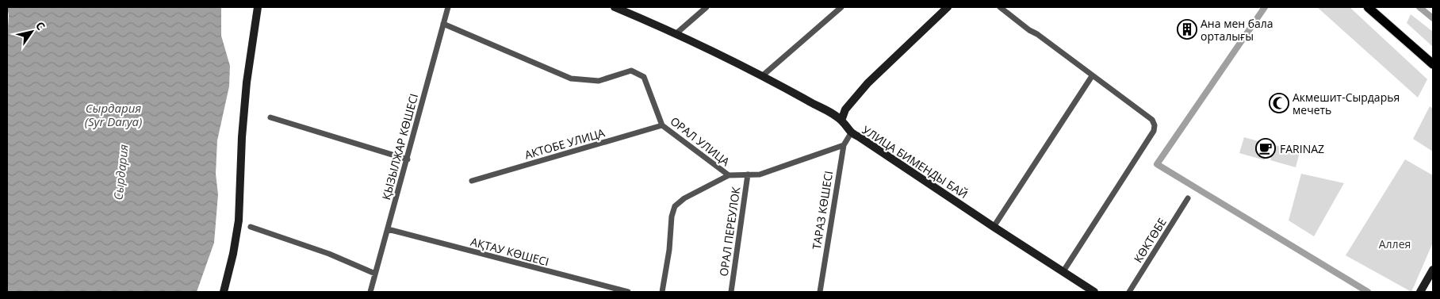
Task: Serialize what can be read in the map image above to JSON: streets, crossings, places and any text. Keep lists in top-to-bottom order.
{
  "streets": {
    "street": [
      "ОРАЛ УЛИЦА",
      "АКТОБЕ УЛИЦА",
      "ҚЫЗЫЛЖАР КӨШЕСІ",
      "УЛИЦА БИМЕНДЫ БАЙ",
      "ТАРАЗ КӨШЕСІ",
      "ОРАЛ ПЕРЕУЛОК",
      "КӨКТӨБЕ",
      "АҚТАУ КӨШЕСІ"
    ]
  },
  "crossings": [
    ["ОРАЛ УЛИЦА", "АКТОБЕ УЛИЦА"],
    ["ОРАЛ УЛИЦА", "ҚЫЗЫЛЖАР КӨШЕСІ"],
    ["ОРАЛ УЛИЦА", "ТАРАЗ КӨШЕСІ"],
    ["ОРАЛ УЛИЦА", "ОРАЛ ПЕРЕУЛОК"],
    ["ҚЫЗЫЛЖАР КӨШЕСІ", "АҚТАУ КӨШЕСІ"],
    ["УЛИЦА БИМЕНДЫ БАЙ", "ТАРАЗ КӨШЕСІ"]
  ],
  "water": ["Сырдария (Syr Darya)", "Сырдария"],
  "parks": ["Аллея"],
  "places": {
    "building": ["Ана мен бала орталығы"],
    "mosque": ["Акмешит-Сырдарья мечеть"],
    "cafe": ["FARINAZ"]
  },
  "north": "top right"
}
